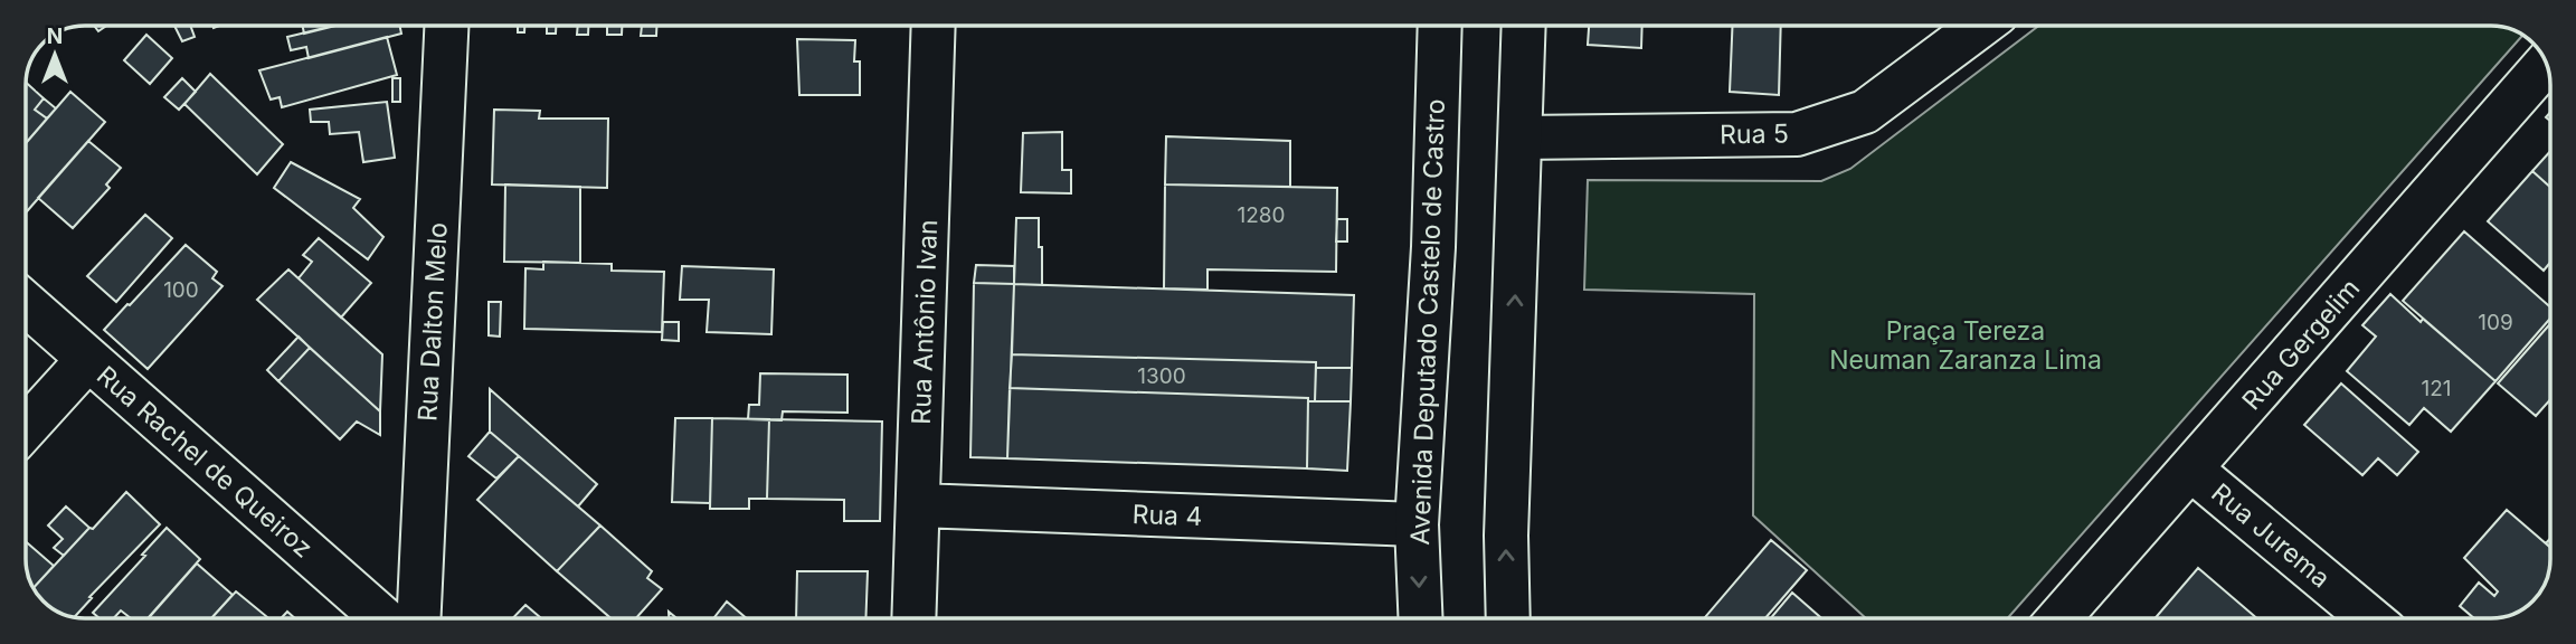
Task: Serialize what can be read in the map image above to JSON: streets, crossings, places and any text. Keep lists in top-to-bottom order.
{
  "streets": {
    "street": [
      "Rua 5",
      "Rua Dalton Melo",
      "Rua Antônio Ivan",
      "Avenida Deputado Castelo de Castro",
      "Rua Gergelim",
      "Rua Rachel de Queiroz",
      "Rua 4",
      "Rua Jurema"
    ]
  },
  "crossings": [
    ["Rua Antônio Ivan", "Rua 4"],
    ["Avenida Deputado Castelo de Castro", "Rua 4"],
    ["Rua Gergelim", "Rua Jurema"]
  ],
  "parks": ["Praça Tereza Neuman Zaranza Lima"],
  "house_numbers": [
    "1280",
    "100",
    "109",
    "1300",
    "121"
  ],
  "north": "top"
}
